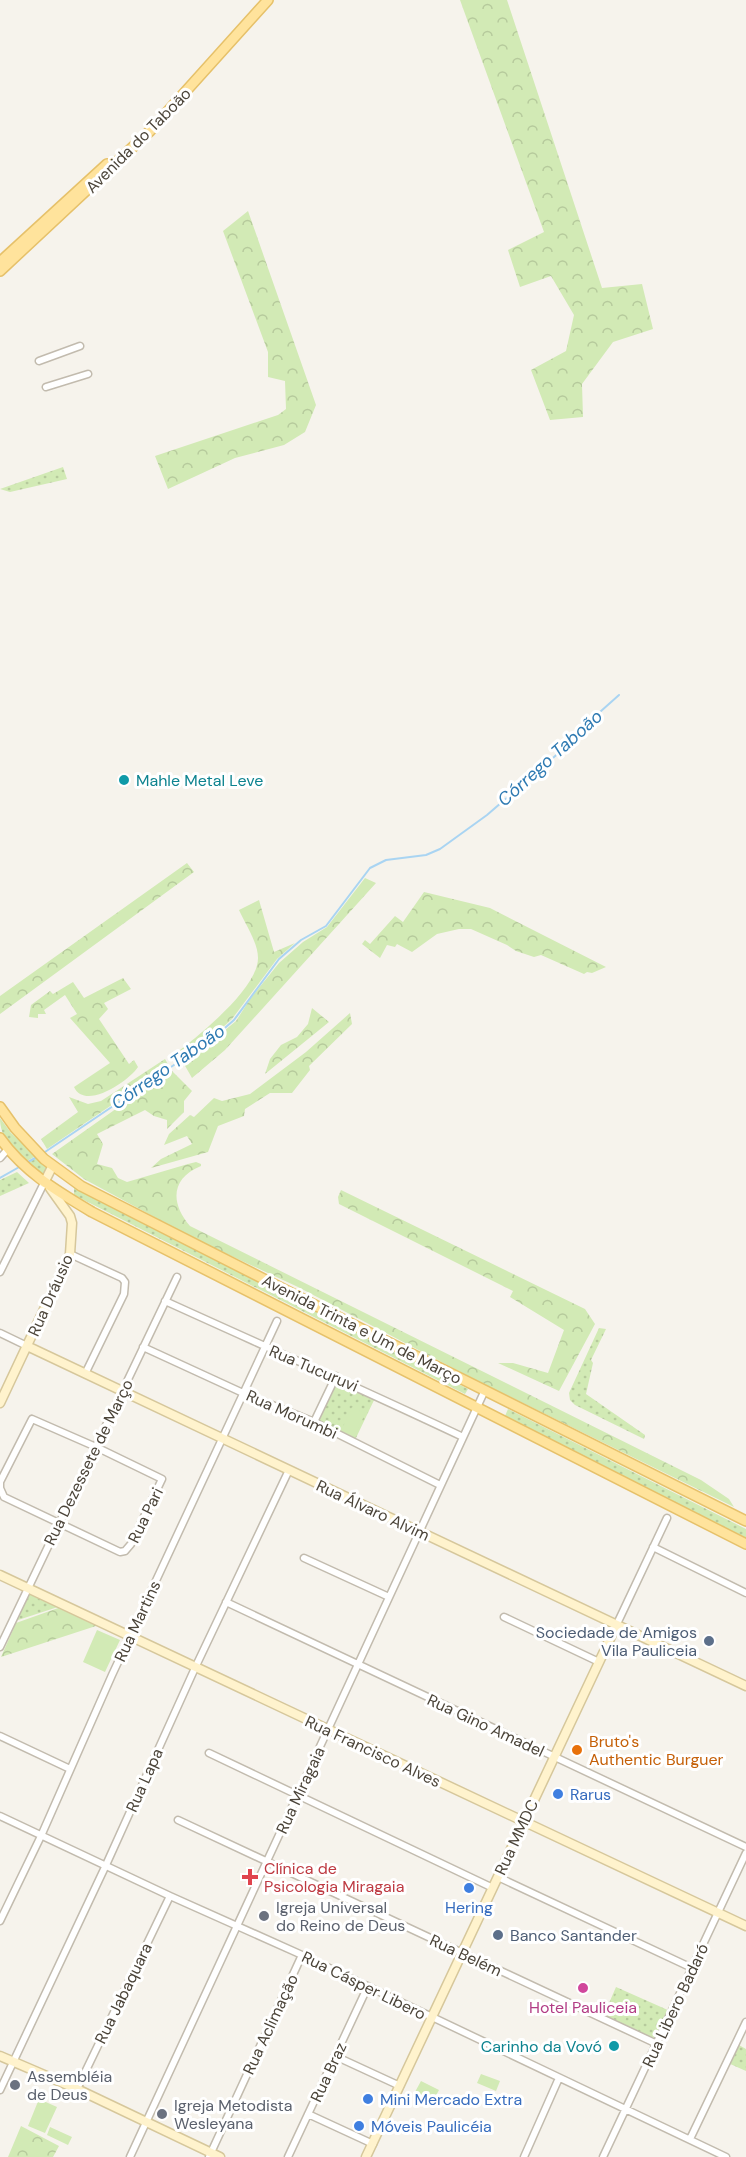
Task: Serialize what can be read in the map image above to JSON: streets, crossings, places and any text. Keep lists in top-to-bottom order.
{
  "streets": {
    "main road": ["Avenida do Taboão", "Avenida Trinta e Um de Março"],
    "street": [
      "Rua Dráusio",
      "Rua Tucuruvi",
      "Rua Morumbi",
      "Rua Dezessete de Março",
      "Rua Álvaro Alvim",
      "Rua Pari",
      "Rua Martins",
      "Rua Gino Amadel",
      "Rua Francisco Alves",
      "Rua Lapa",
      "Rua Miragaia",
      "Rua MMDC",
      "Rua Belém",
      "Rua Cásper Libero",
      "Rua Jabaquara",
      "Rua Libero Badaró",
      "Rua Aclimação",
      "Rua Braz"
    ]
  },
  "crossings": [
    ["Rua Dráusio", "Avenida Trinta e Um de Março"],
    ["Rua Dráusio", "Rua Álvaro Alvim"],
    ["Avenida Trinta e Um de Março", "Rua Miragaia"],
    ["Rua Tucuruvi", "Rua Dezessete de Março"],
    ["Rua Tucuruvi", "Rua Martins"],
    ["Rua Tucuruvi", "Rua Miragaia"],
    ["Rua Morumbi", "Rua Dezessete de Março"],
    ["Rua Morumbi", "Rua Martins"],
    ["Rua Morumbi", "Rua Miragaia"],
    ["Rua Dezessete de Março", "Rua Álvaro Alvim"],
    ["Rua Dezessete de Março", "Rua Pari"],
    ["Rua Dezessete de Março", "Rua Francisco Alves"],
    ["Rua Álvaro Alvim", "Rua Martins"],
    ["Rua Álvaro Alvim", "Rua Lapa"],
    ["Rua Álvaro Alvim", "Rua Miragaia"],
    ["Rua Álvaro Alvim", "Rua MMDC"],
    ["Rua Martins", "Rua Francisco Alves"],
    ["Rua Martins", "Rua Cásper Libero"],
    ["Rua Gino Amadel", "Rua Lapa"],
    ["Rua Gino Amadel", "Rua Miragaia"],
    ["Rua Gino Amadel", "Rua MMDC"],
    ["Rua Francisco Alves", "Rua Lapa"],
    ["Rua Francisco Alves", "Rua Miragaia"],
    ["Rua Francisco Alves", "Rua MMDC"],
    ["Rua Francisco Alves", "Rua Libero Badaró"],
    ["Rua Lapa", "Rua Cásper Libero"],
    ["Rua Miragaia", "Rua Belém"],
    ["Rua Miragaia", "Rua Cásper Libero"],
    ["Rua MMDC", "Rua Belém"],
    ["Rua MMDC", "Rua Cásper Libero"],
    ["Rua Belém", "Rua Libero Badaró"],
    ["Rua Cásper Libero", "Rua Jabaquara"],
    ["Rua Cásper Libero", "Rua Libero Badaró"],
    ["Rua Cásper Libero", "Rua Aclimação"],
    ["Rua Cásper Libero", "Rua Braz"]
  ],
  "water": ["Córrego Taboão"],
  "places": {
    "other": [
      "Mahle Metal Leve",
      "Sociedade de Amigos Vila Pauliceia",
      "Bruto's Authentic Burguer",
      "Rarus",
      "Hering",
      "Igreja Universal do Reino de Deus",
      "Banco Santander",
      "Hotel Pauliceia",
      "Carinho da Vovó",
      "Assembléia de Deus",
      "Mini Mercado Extra",
      "Igreja Metodista Wesleyana",
      "Móveis Paulicéia"
    ],
    "health": ["Clínica de Psicologia Miragaia"]
  }
}
